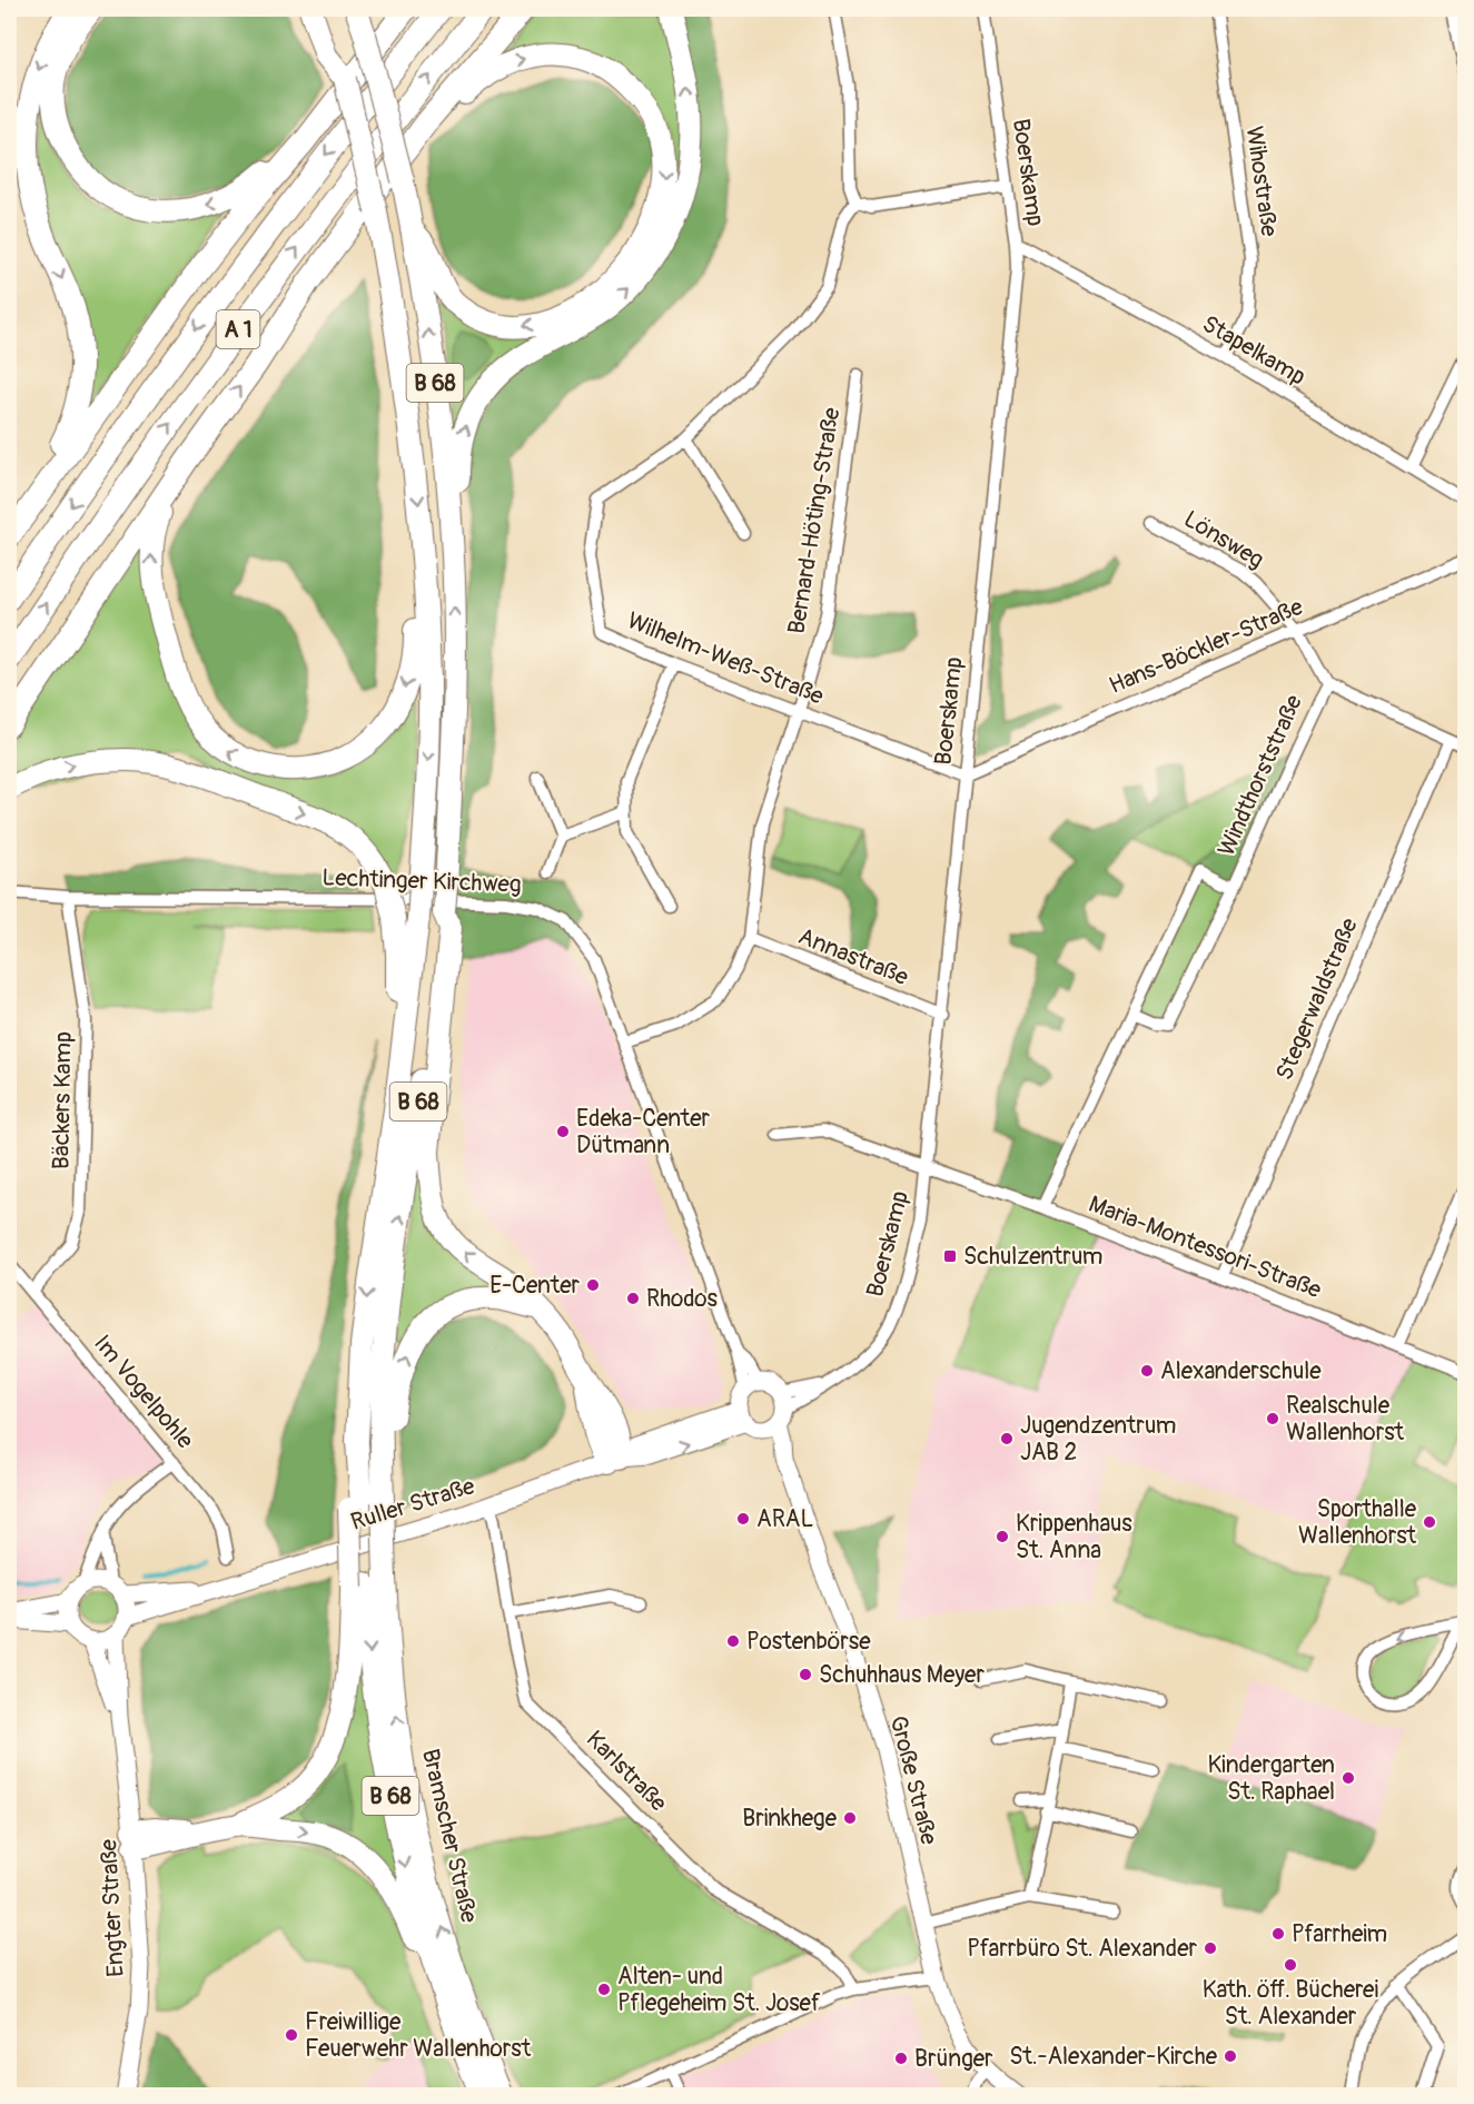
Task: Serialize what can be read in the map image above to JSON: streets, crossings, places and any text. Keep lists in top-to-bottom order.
{
  "streets": {
    "highway": ["A 1", "B 68", "Bramscher Straße"],
    "main road": ["Ruller Straße", "Große Straße", "Engter Straße"],
    "street": [
      "Boerskamp",
      "Wihostraße",
      "Stapelkamp",
      "Bernard-Höting-Straße",
      "Lönsweg",
      "Hans-Böckler-Straße",
      "Wilhelm-Weß-Straße",
      "Windthorststraße",
      "Lechtinger Kirchweg",
      "Annastraße",
      "Stegerwaldstraße",
      "Bäckers Kamp",
      "Maria-Montessori-Straße",
      "Im Vogelpohle",
      "Karlstraße"
    ]
  },
  "crossings": [
    ["Boerskamp", "Stapelkamp"],
    ["Boerskamp", "Hans-Böckler-Straße"],
    ["Boerskamp", "Wilhelm-Weß-Straße"],
    ["Boerskamp", "Lechtinger Kirchweg"],
    ["Boerskamp", "Annastraße"],
    ["Boerskamp", "Maria-Montessori-Straße"],
    ["Boerskamp", "Ruller Straße"],
    ["Boerskamp", "Große Straße"],
    ["Wihostraße", "Stapelkamp"],
    ["B 68", "Bramscher Straße"],
    ["Bernard-Höting-Straße", "Wilhelm-Weß-Straße"],
    ["Bernard-Höting-Straße", "Lechtinger Kirchweg"],
    ["Bernard-Höting-Straße", "Annastraße"],
    ["Lönsweg", "Hans-Böckler-Straße"],
    ["Lönsweg", "Windthorststraße"],
    ["Hans-Böckler-Straße", "Wilhelm-Weß-Straße"],
    ["Windthorststraße", "Maria-Montessori-Straße"],
    ["Lechtinger Kirchweg", "Bäckers Kamp"],
    ["Lechtinger Kirchweg", "Ruller Straße"],
    ["Lechtinger Kirchweg", "Große Straße"],
    ["Stegerwaldstraße", "Maria-Montessori-Straße"],
    ["Bäckers Kamp", "Im Vogelpohle"],
    ["Ruller Straße", "Karlstraße"],
    ["Ruller Straße", "Große Straße"],
    ["Ruller Straße", "Engter Straße"]
  ],
  "places": {
    "other": [
      "Edeka-Center Dütmann",
      "E-Center",
      "Rhodos",
      "Alexanderschule",
      "Realschule Wallenhorst",
      "Jugendzentrum JAB 2",
      "ARAL",
      "Sporthalle Wallenhorst",
      "Krippenhaus St. Anna",
      "Postenbörse",
      "Schuhhaus Meyer",
      "Kindergarten St. Raphael",
      "Brinkhege",
      "Pfarrheim",
      "Pfarrbüro St. Alexander",
      "Kath. öff. Bücherei St. Alexander",
      "Alten- und Pflegeheim St. Josef",
      "Freiwillige Feuerwehr Wallenhorst",
      "St.-Alexander-Kirche",
      "Brünger"
    ],
    "transit": ["Schulzentrum"]
  }
}
